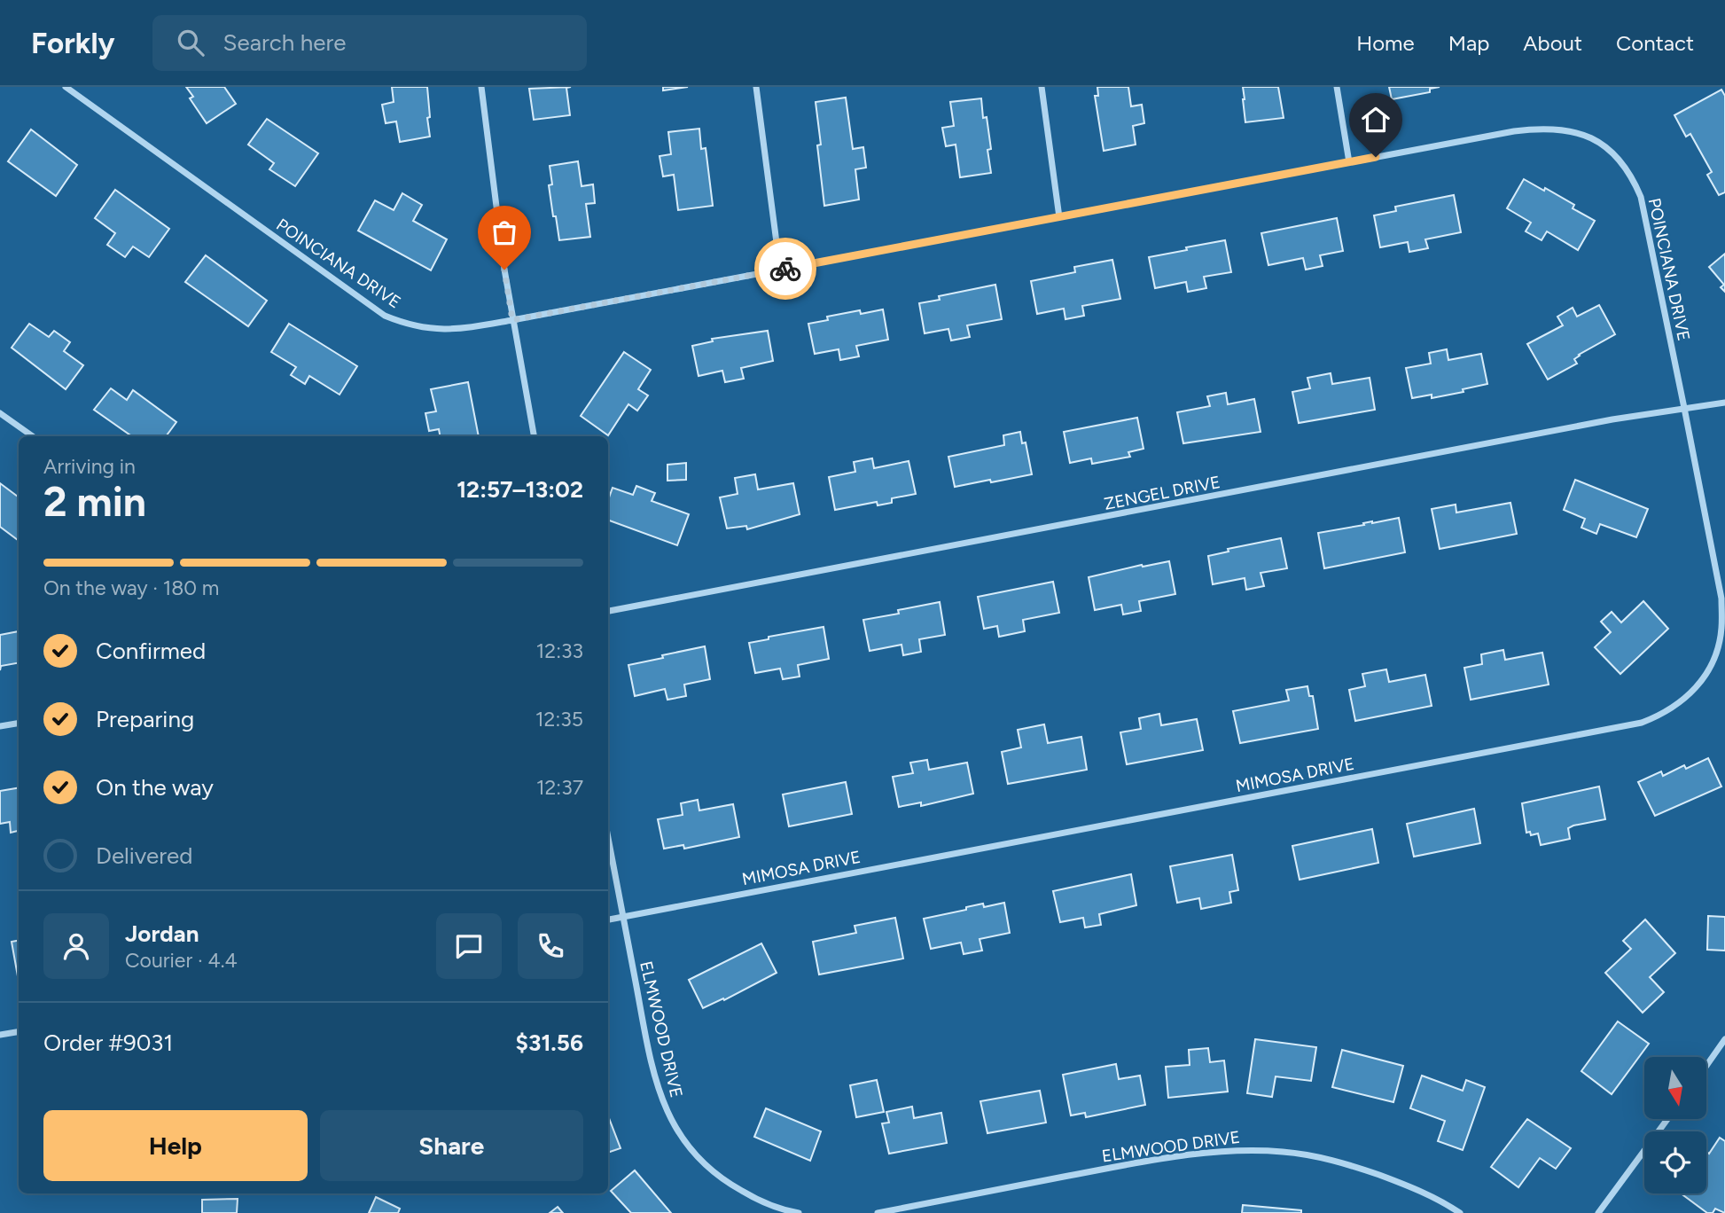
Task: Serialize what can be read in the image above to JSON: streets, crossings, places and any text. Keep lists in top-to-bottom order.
{
  "streets": {
    "street": [
      "POINCIANA DRIVE",
      "ZENGEL DRIVE",
      "MIMOSA DRIVE",
      "ELMWOOD DRIVE"
    ]
  },
  "crossings": [
    ["POINCIANA DRIVE", "ZENGEL DRIVE"],
    ["POINCIANA DRIVE", "MIMOSA DRIVE"],
    ["ZENGEL DRIVE", "MIMOSA DRIVE"],
    ["MIMOSA DRIVE", "ELMWOOD DRIVE"]
  ],
  "north": "bottom",
  "page": {
    "header": "Forkly",
    "search": "Search here",
    "nav": [
      "Home",
      "Map",
      "About",
      "Contact"
    ],
    "heading": ["2 min", "Arriving in", "12:57–13:02"],
    "panel": [
      "Jordan",
      "Courier · 4.4",
      "Order #9031",
      "$31.56"
    ],
    "bar": "On the way · 180 m",
    "list": [
      ["Confirmed", "12:33"],
      ["Preparing", "12:35"],
      ["On the way", "12:37"],
      "Delivered"
    ],
    "buttons": ["Help", "Share"]
  }
}
